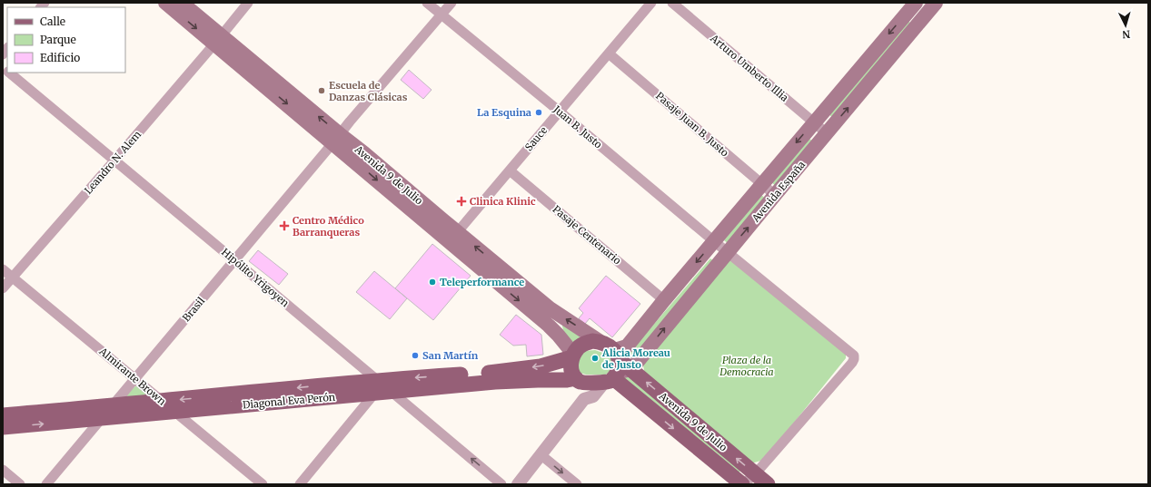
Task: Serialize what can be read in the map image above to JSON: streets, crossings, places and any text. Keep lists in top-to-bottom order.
{
  "streets": {
    "main road": ["Avenida 9 de Julio", "Avenida España", "Diagonal Eva Perón"],
    "street": [
      "Arturo Umberto Illia",
      "Pasaje Juan B. Justo",
      "Juan B. Justo",
      "Sauce",
      "Leandro N. Alem",
      "Pasaje Centenario",
      "Hipólito Yrigoyen",
      "Brasil",
      "Almirante Brown"
    ]
  },
  "crossings": [
    ["Arturo Umberto Illia", "Avenida España"],
    ["Pasaje Juan B. Justo", "Sauce"],
    ["Pasaje Juan B. Justo", "Avenida España"],
    ["Juan B. Justo", "Sauce"],
    ["Juan B. Justo", "Avenida 9 de Julio"],
    ["Juan B. Justo", "Avenida España"],
    ["Juan B. Justo", "Brasil"],
    ["Sauce", "Avenida 9 de Julio"],
    ["Sauce", "Pasaje Centenario"],
    ["Leandro N. Alem", "Avenida 9 de Julio"],
    ["Leandro N. Alem", "Hipólito Yrigoyen"],
    ["Leandro N. Alem", "Almirante Brown"],
    ["Avenida 9 de Julio", "Avenida España"],
    ["Avenida 9 de Julio", "Brasil"],
    ["Avenida 9 de Julio", "Diagonal Eva Perón"],
    ["Avenida España", "Pasaje Centenario"],
    ["Avenida España", "Diagonal Eva Perón"],
    ["Hipólito Yrigoyen", "Brasil"],
    ["Hipólito Yrigoyen", "Diagonal Eva Perón"],
    ["Brasil", "Almirante Brown"],
    ["Brasil", "Diagonal Eva Perón"],
    ["Almirante Brown", "Diagonal Eva Perón"]
  ],
  "parks": ["Plaza de la Democracia"],
  "places": {
    "other": [
      "Escuela de Danzas Clásicas",
      "La Esquina",
      "Teleperformance",
      "San Martín",
      "Alicia Moreau de Justo"
    ],
    "health": ["Clinica Klinic", "Centro Médico Barranqueras"]
  },
  "legend": ["Calle", "Parque", "Edificio"],
  "north": "bottom"
}
